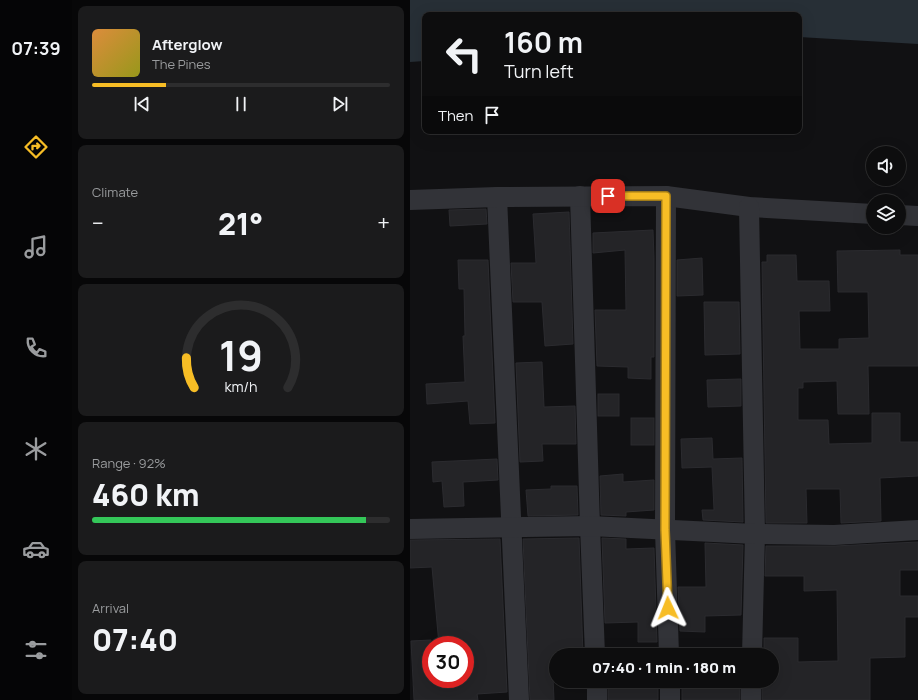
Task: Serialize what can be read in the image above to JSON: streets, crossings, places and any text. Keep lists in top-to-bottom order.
{
  "page": {
    "tabs": "07:39",
    "turn": ["160 m", "Turn left"],
    "song": ["Afterglow", "The Pines"],
    "then": "Then",
    "tile": [
      "Climate",
      ["Range · 92%", "460 km"],
      ["Arrival", "07:40"]
    ],
    "heat": ["−", "21°", "+"],
    "limit": "30",
    "trip": "07:40 · 1 min · 180 m",
    "gauge": ["19", "km/h"]
  }
}
